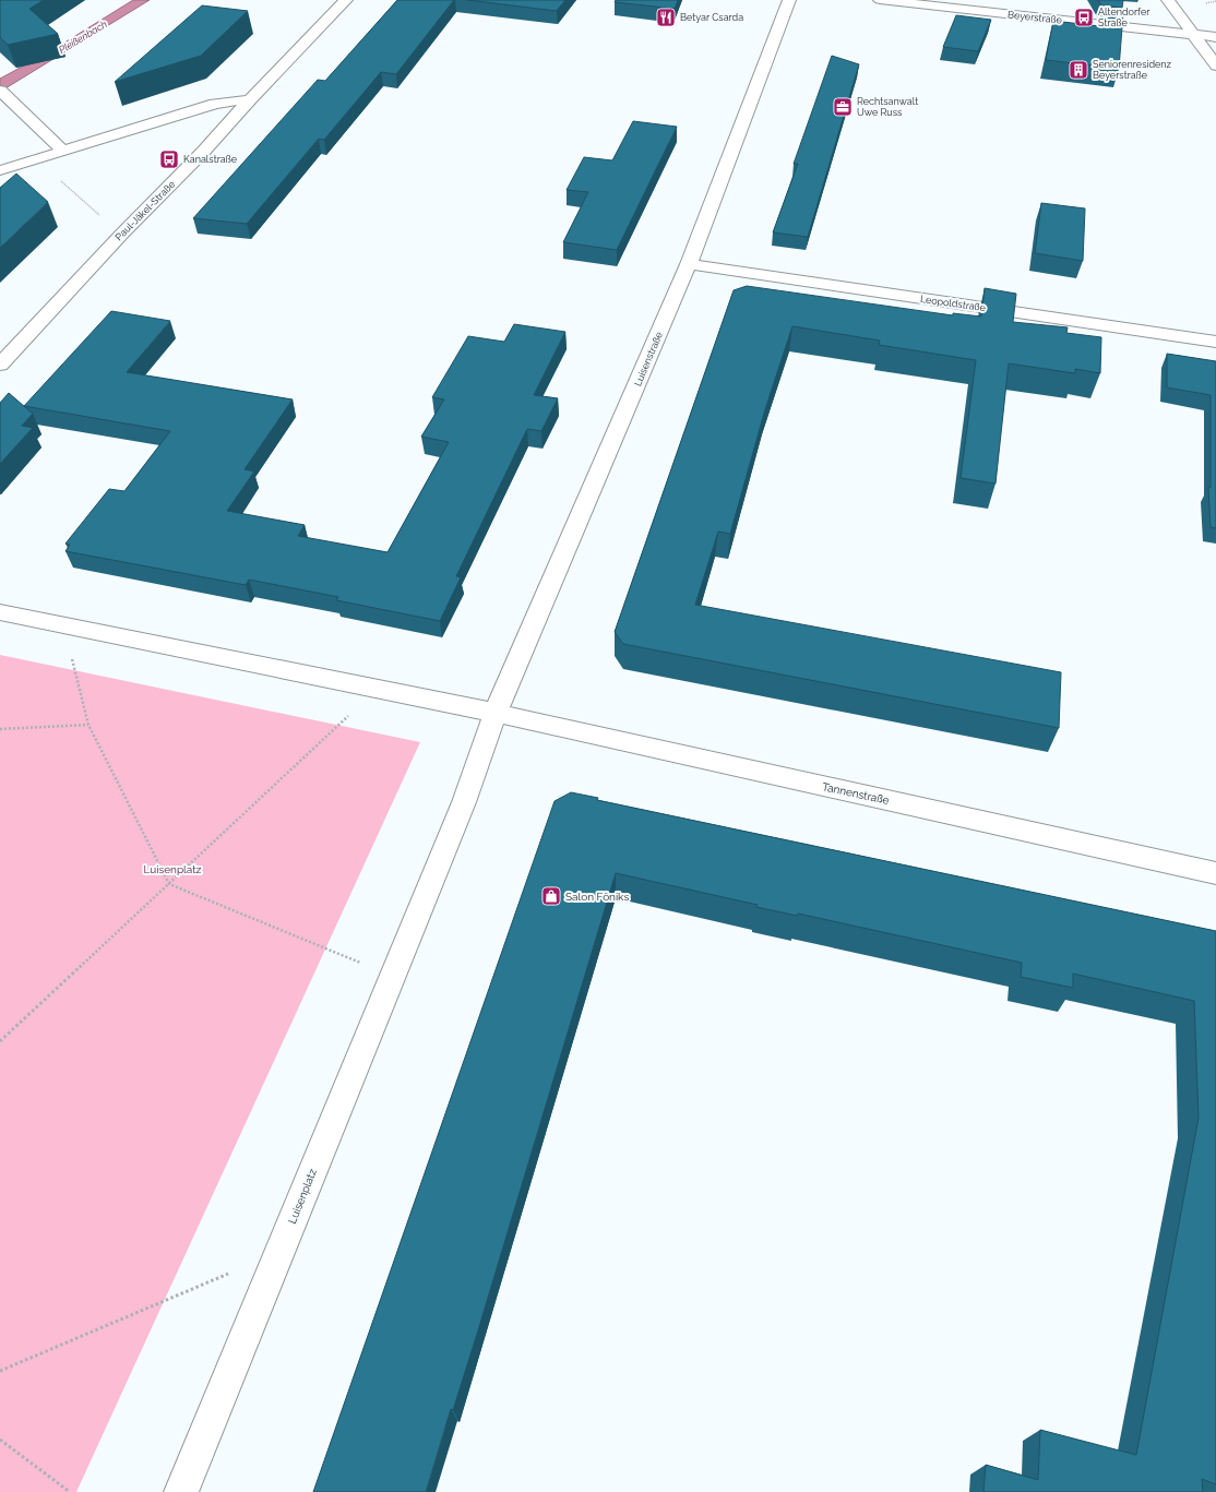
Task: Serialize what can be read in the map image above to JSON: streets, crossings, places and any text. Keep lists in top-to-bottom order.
{
  "streets": {
    "street": [
      "Beyerstraße",
      "Paul-Jäkel-Straße",
      "Leopoldstraße",
      "Luisenstraße",
      "Tannenstraße",
      "Luisenplatz"
    ]
  },
  "crossings": [
    ["Leopoldstraße", "Luisenstraße"],
    ["Luisenstraße", "Tannenstraße"],
    ["Luisenstraße", "Luisenplatz"],
    ["Tannenstraße", "Luisenplatz"]
  ],
  "water": ["Pleißenbach"],
  "parks": ["Luisenplatz"],
  "places": {
    "restaurant": ["Betyar Csarda"],
    "bus stop": ["Altendorfer Straße", "Kanalstraße"],
    "building": ["Seniorenresidenz Beyerstraße"],
    "office": ["Rechtsanwalt Uwe Russ"],
    "shop": ["Salon Föniks"]
  }
}
